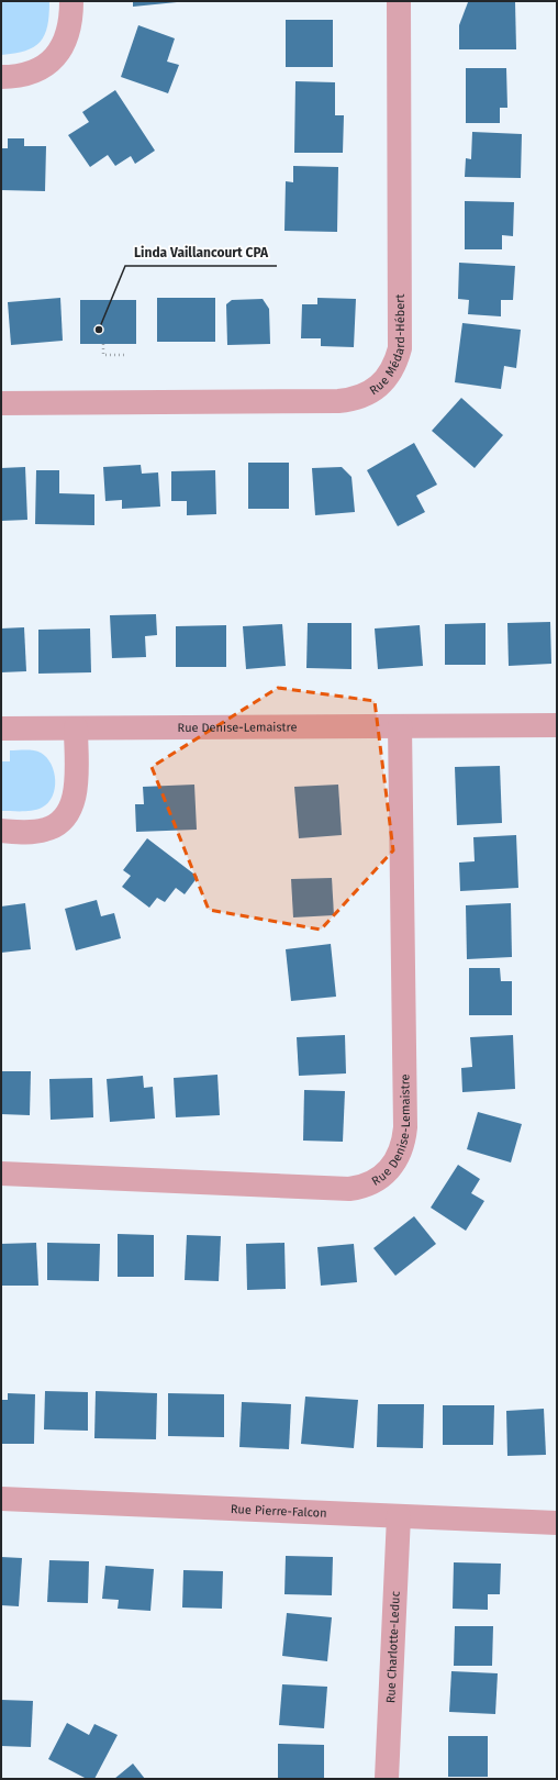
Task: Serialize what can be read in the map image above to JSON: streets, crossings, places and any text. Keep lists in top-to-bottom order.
{
  "streets": {
    "street": [
      "Rue Médard-Hébert",
      "Rue Denise-Lemaistre",
      "Rue Pierre-Falcon",
      "Rue Charlotte-Leduc"
    ]
  },
  "crossings": [
    ["Rue Pierre-Falcon", "Rue Charlotte-Leduc"]
  ],
  "places": ["Linda Vaillancourt CPA"]
}
